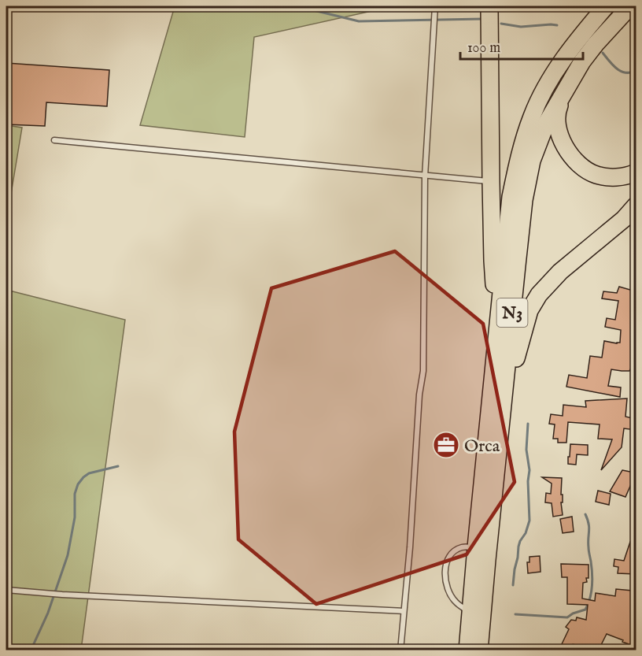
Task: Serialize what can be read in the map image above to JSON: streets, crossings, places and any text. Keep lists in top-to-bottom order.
{
  "streets": {
    "highway": ["N3"]
  },
  "places": {
    "office": ["Orca"]
  },
  "scale_bar": "100 m"
}
